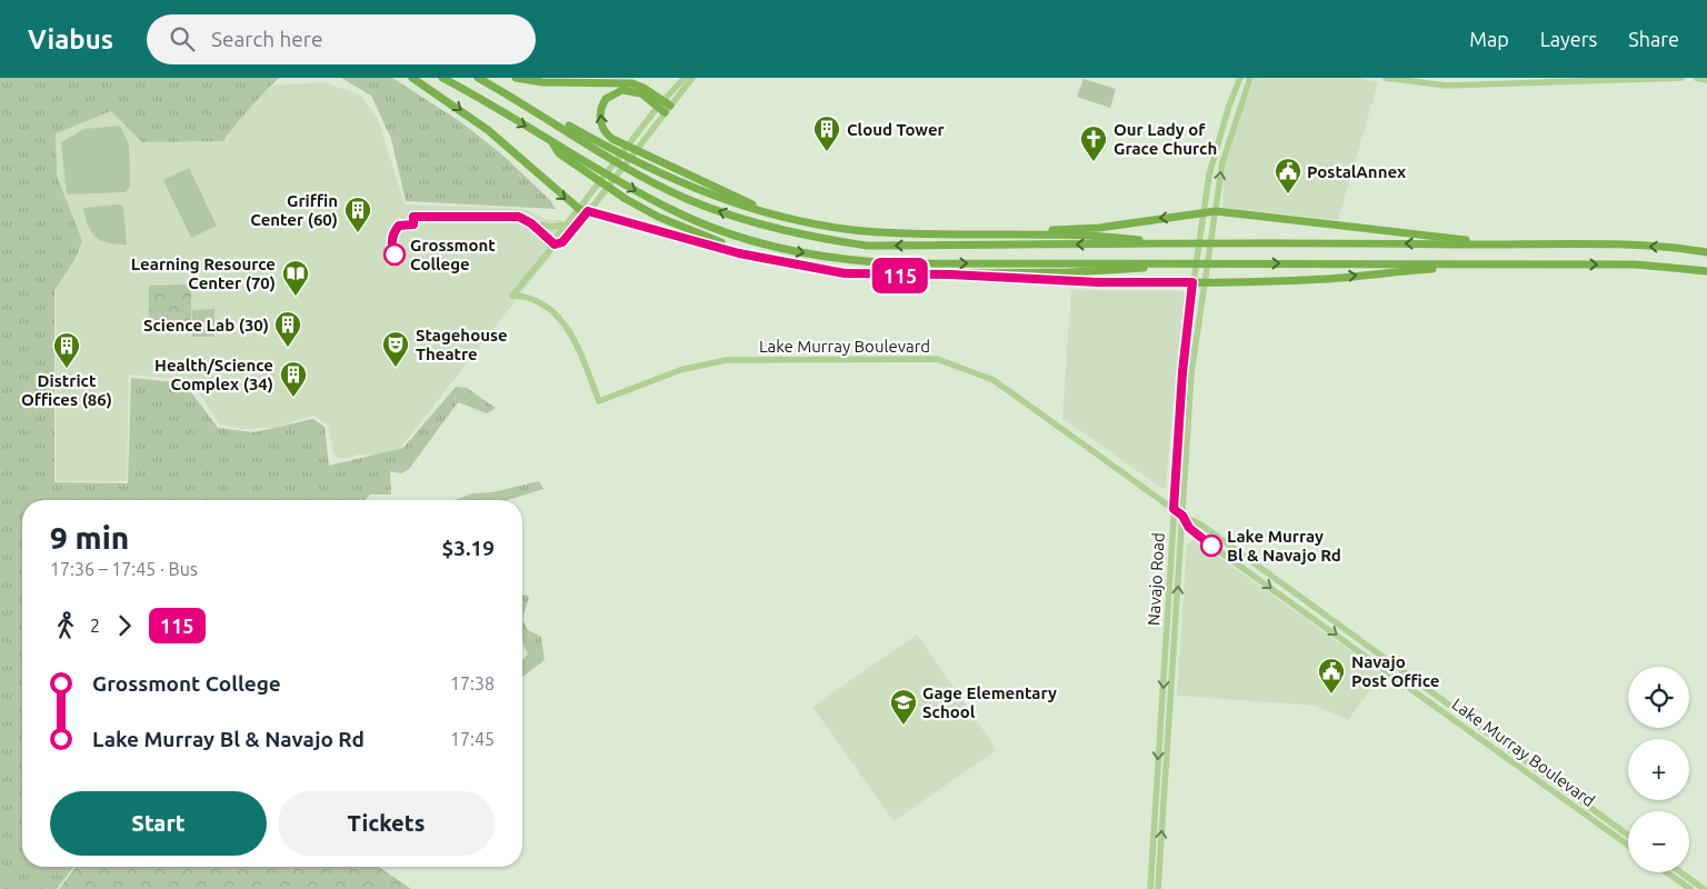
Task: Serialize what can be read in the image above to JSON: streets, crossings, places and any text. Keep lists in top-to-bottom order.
{
  "streets": {
    "main road": ["Lake Murray Boulevard", "Navajo Road"]
  },
  "crossings": [
    ["Lake Murray Boulevard", "Navajo Road"]
  ],
  "places": {
    "building": [
      "Cloud Tower",
      "Griffin Center (60)",
      "Science Lab (30)",
      "District Offices (86)",
      "Health/Science Complex (34)"
    ],
    "church": ["Our Lady of Grace Church"],
    "public building": ["PostalAnnex", "Navajo Post Office"],
    "other": ["Grossmont College", "Lake Murray Bl & Navajo Rd"],
    "library": ["Learning Resource Center (70)"],
    "theatre": ["Stagehouse Theatre"],
    "school or university": ["Gage Elementary School"]
  },
  "lines": ["bus line 115"],
  "page": {
    "header": "Viabus",
    "search": "Search here",
    "nav": ["Map", "Layers", "Share"],
    "on_map": "115",
    "heading": ["9 min", "17:36 – 17:45 · Bus", "$3.19"],
    "legs": ["2", "115"],
    "list": [
      {
        "name": "Grossmont College",
        "value": "17:38"
      },
      {
        "name": "Lake Murray Bl & Navajo Rd",
        "value": "17:45"
      }
    ],
    "map_buttons": ["+", "−"],
    "buttons": ["Start", "Tickets"]
  }
}
